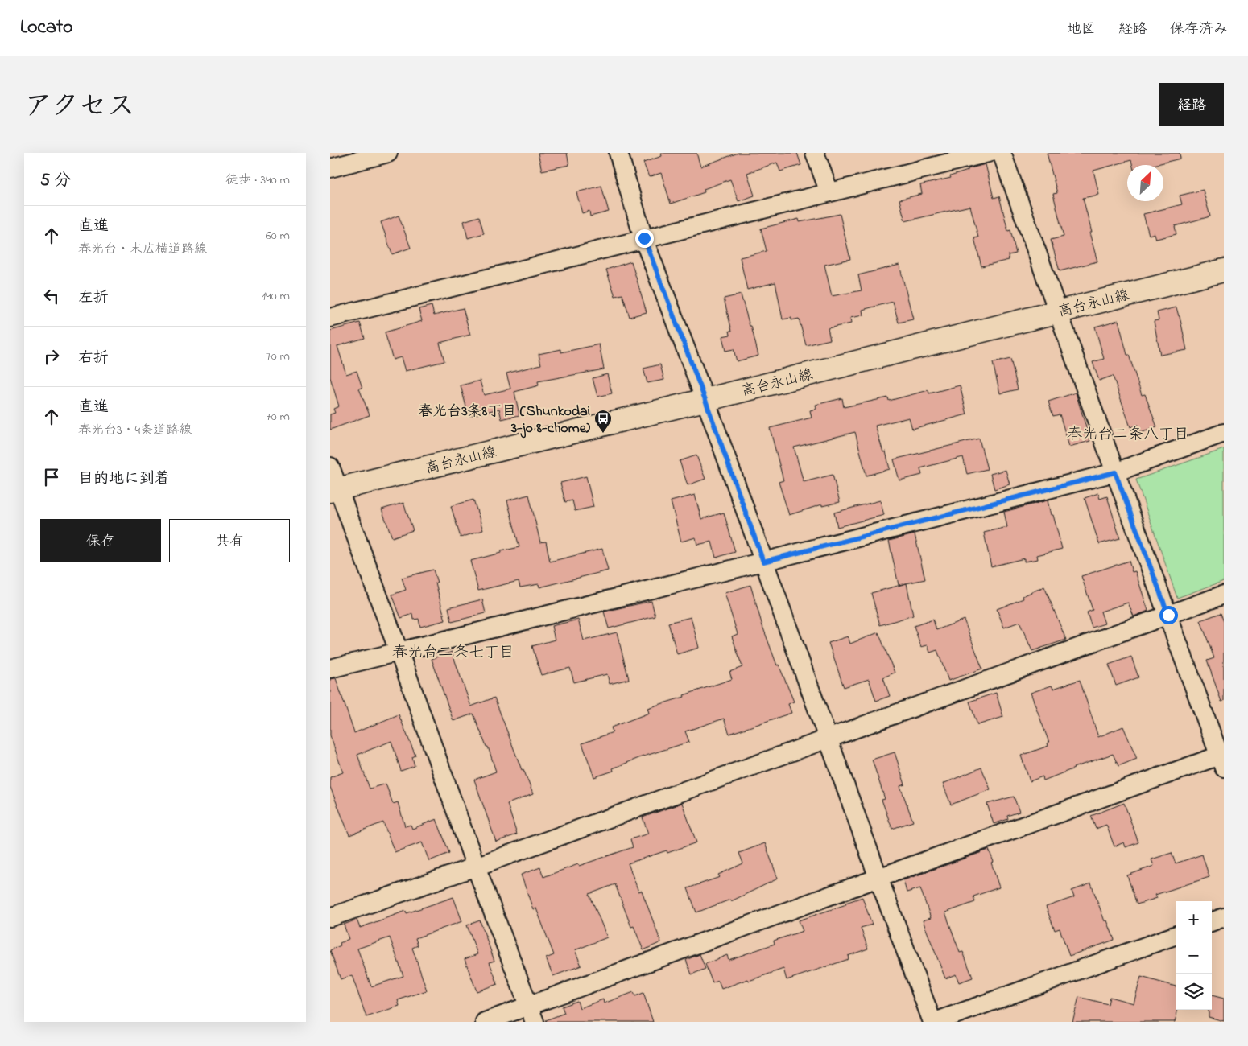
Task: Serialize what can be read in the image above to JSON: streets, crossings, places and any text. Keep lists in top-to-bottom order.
{
  "streets": {
    "street": ["高台永山線"]
  },
  "districts": ["春光台二条八丁目", "春光台二条七丁目"],
  "places": {
    "bus stop": ["春光台3条8丁目 (Shunkodai 3-jo 8-chome)"]
  },
  "north": "top right",
  "page": {
    "header": "Locato",
    "nav": ["地図", "経路", "保存済み"],
    "title": "アクセス",
    "buttons": [
      "経路",
      ["保存", "共有"]
    ],
    "heading": ["5 分", "徒歩 · 340 m"],
    "list": [
      ["直進", "春光台・末広横道路線", "60 m"],
      ["左折", "140 m"],
      ["右折", "70 m"],
      ["直進", "春光台3・4条道路線", "70 m"],
      "目的地に到着"
    ],
    "map_buttons": ["+", "−"]
  }
}
